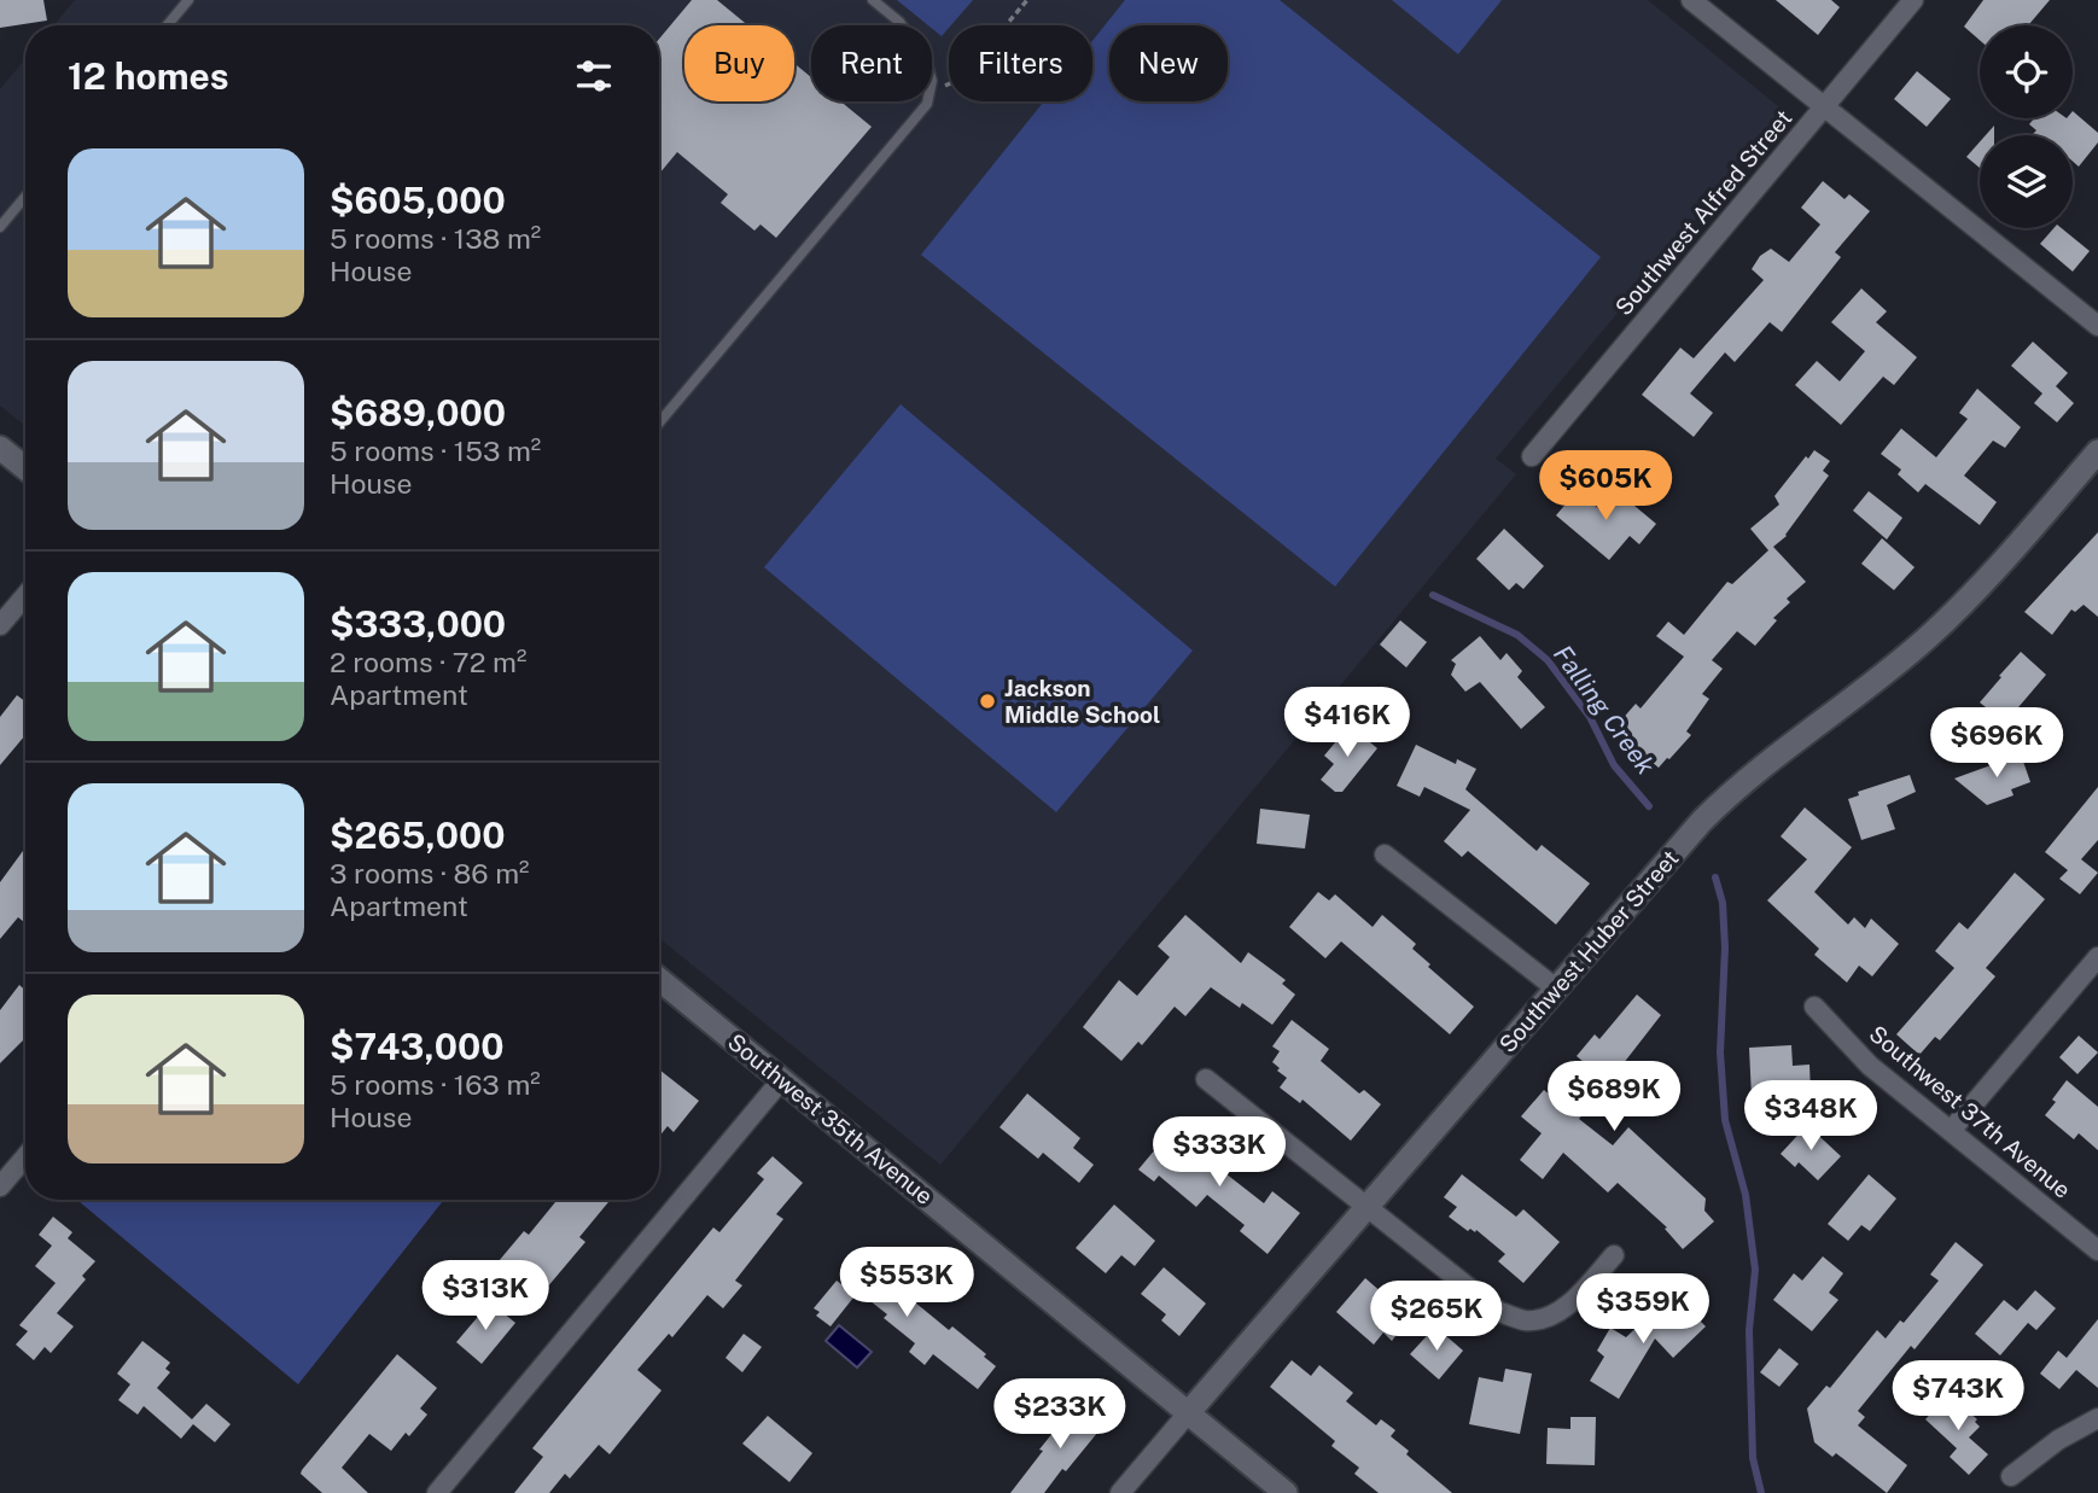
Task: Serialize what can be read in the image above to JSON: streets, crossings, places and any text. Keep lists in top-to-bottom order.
{
  "streets": {
    "street": [
      "Southwest Alfred Street",
      "Southwest Huber Street",
      "Southwest 37th Avenue",
      "Southwest 35th Avenue"
    ]
  },
  "crossings": [
    ["Southwest Huber Street", "Southwest 35th Avenue"]
  ],
  "water": ["Falling Creek"],
  "places": ["Jackson Middle School"],
  "page": {
    "chip": [
      "Buy",
      "Rent",
      "Filters",
      "New"
    ],
    "heading": "12 homes",
    "list": [
      {
        "name": "$605,000",
        "note": "5 rooms · 138 m² · House"
      },
      {
        "name": "$689,000",
        "note": "5 rooms · 153 m² · House"
      },
      {
        "name": "$333,000",
        "note": "2 rooms · 72 m² · Apartment"
      },
      {
        "name": "$265,000",
        "note": "3 rooms · 86 m² · Apartment"
      },
      {
        "name": "$743,000",
        "note": "5 rooms · 163 m² · House"
      }
    ],
    "price": [
      "$605K",
      "$416K",
      "$696K",
      "$689K",
      "$348K",
      "$333K",
      "$553K",
      "$313K",
      "$359K",
      "$265K",
      "$743K",
      "$233K"
    ]
  }
}
